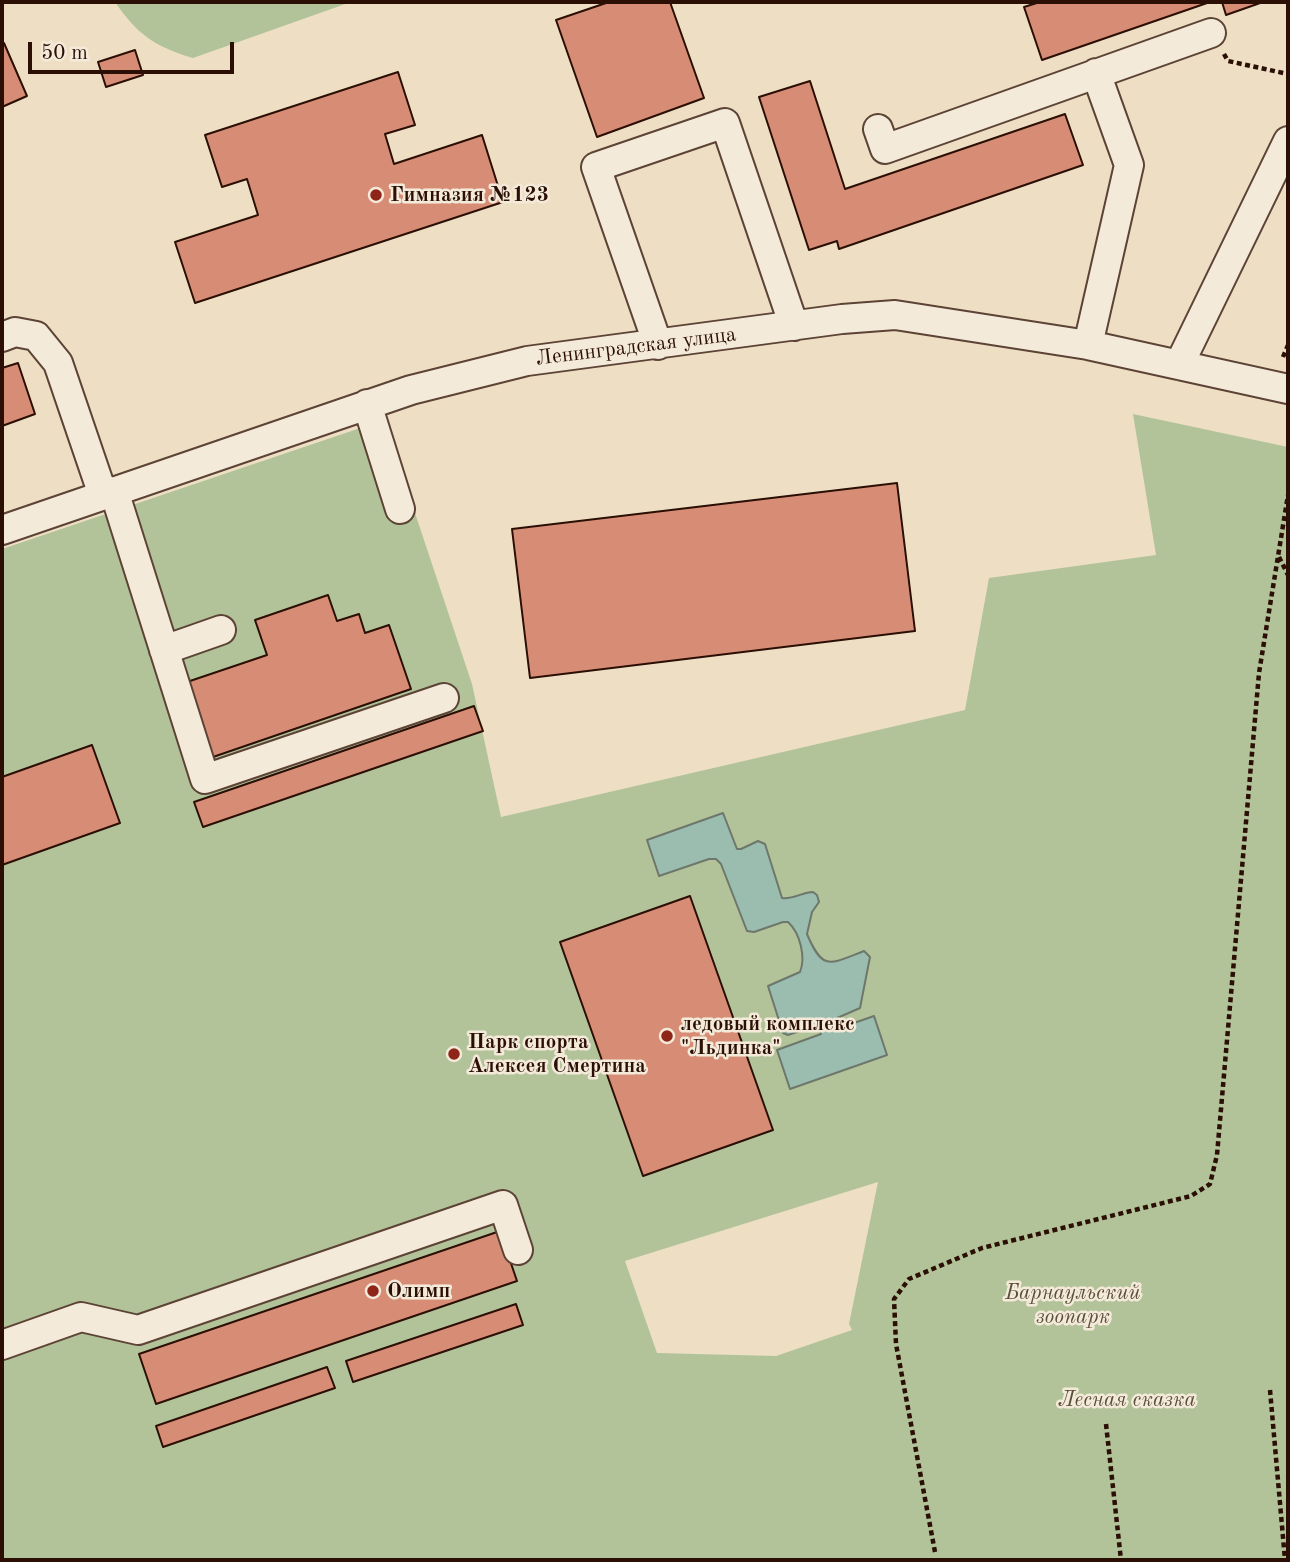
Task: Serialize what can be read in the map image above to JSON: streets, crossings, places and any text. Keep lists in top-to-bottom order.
{
  "streets": {
    "street": ["Ленинградская улица"]
  },
  "parks": ["Барнаульский зоопарк", "Лесная сказка"],
  "places": [
    "Гимназия №123",
    "ледовый комплекс \"Льдинка\"",
    "Парк спорта Алексея Смертина",
    "Олимп"
  ],
  "scale_bar": "50 m"
}
